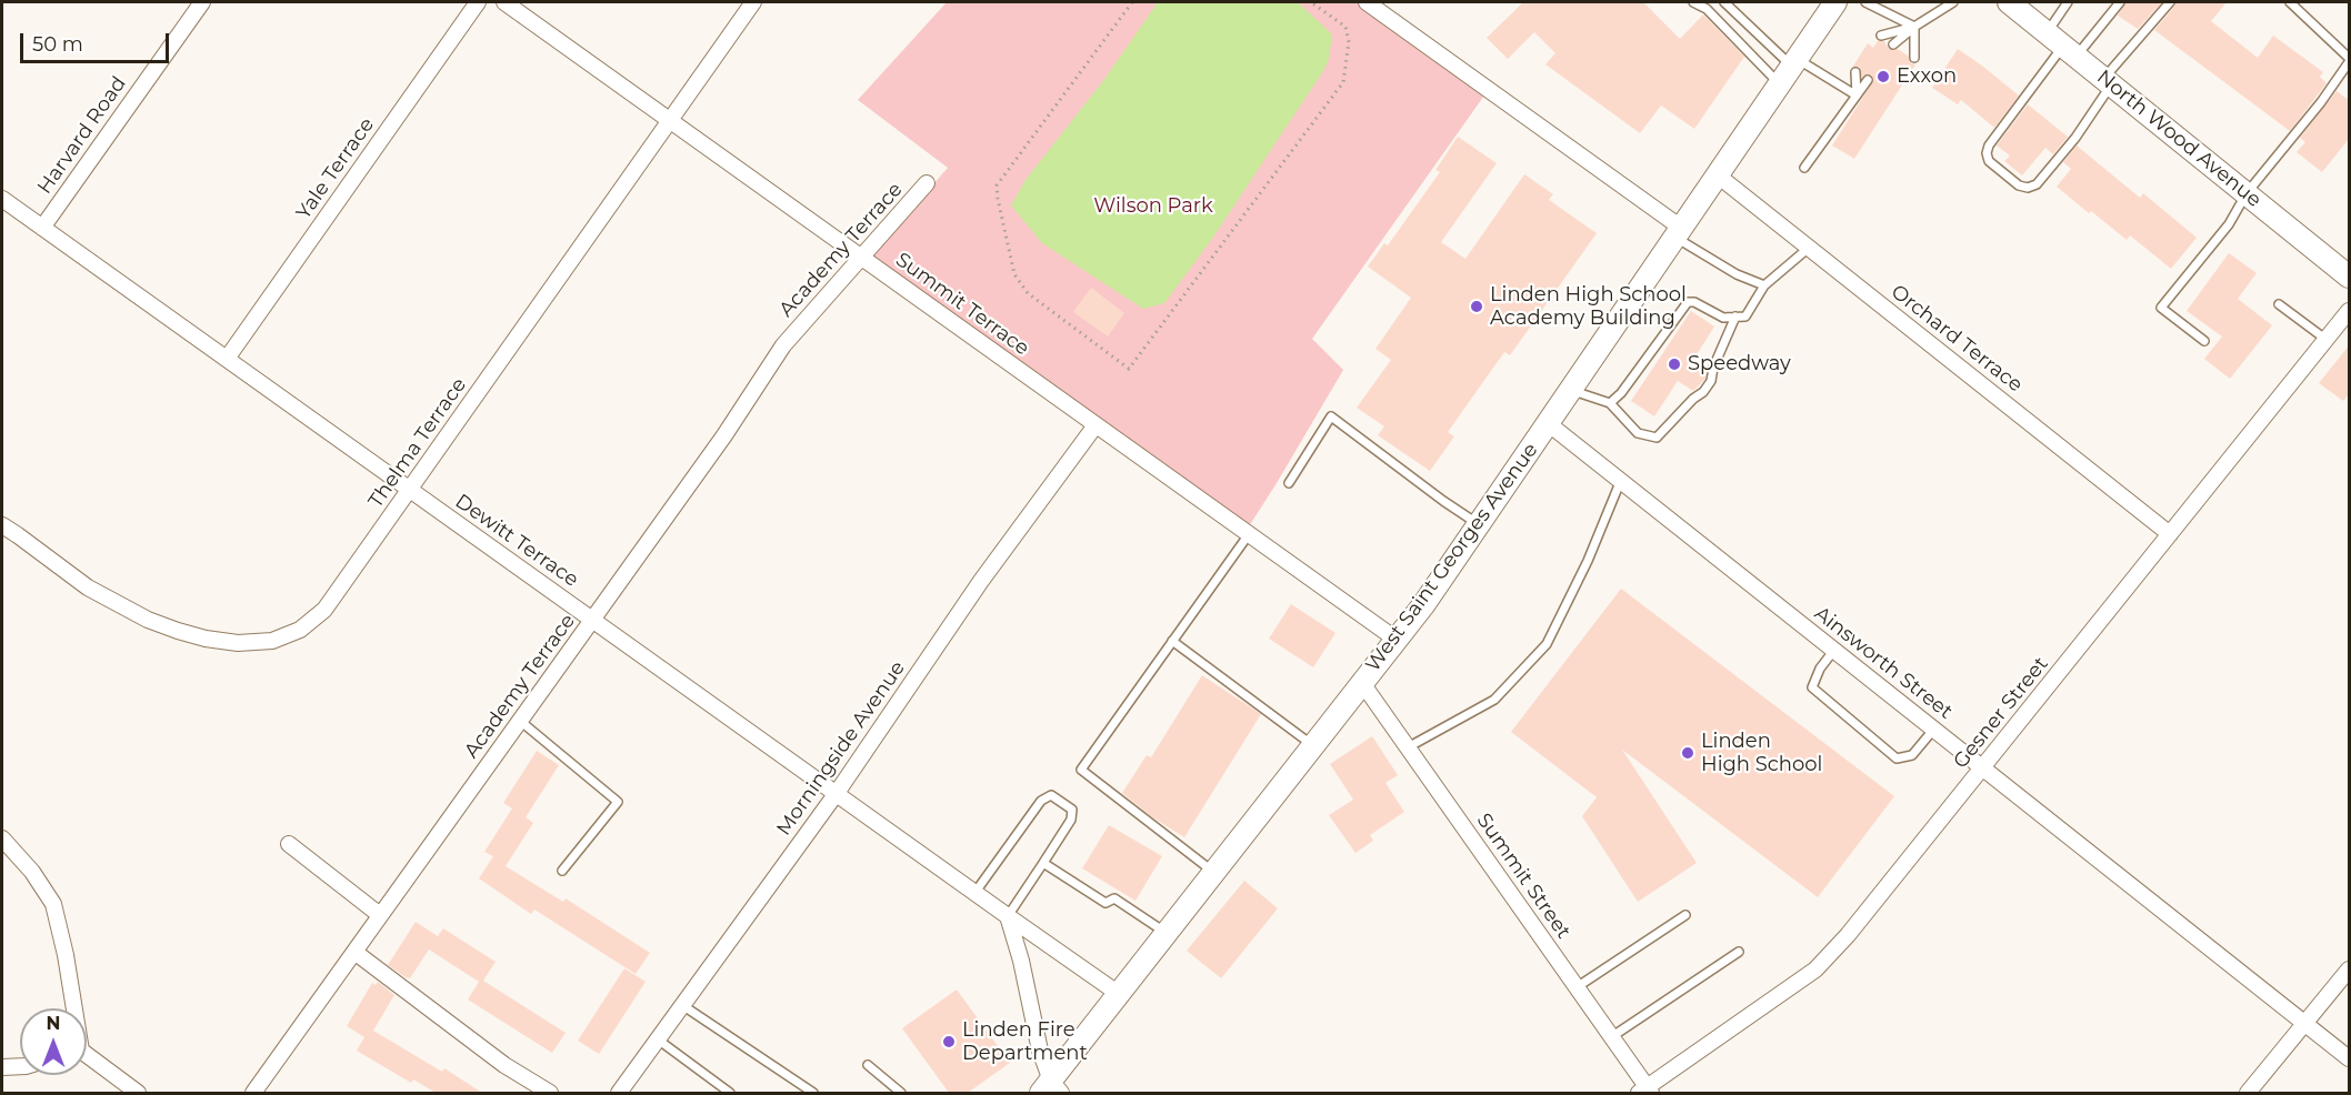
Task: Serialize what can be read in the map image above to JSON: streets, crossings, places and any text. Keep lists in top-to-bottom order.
{
  "streets": {
    "main road": ["North Wood Avenue", "West Saint Georges Avenue"],
    "street": [
      "Harvard Road",
      "Yale Terrace",
      "Academy Terrace",
      "Summit Terrace",
      "Orchard Terrace",
      "Thelma Terrace",
      "Dewitt Terrace",
      "Ainsworth Street",
      "Gesner Street",
      "Morningside Avenue",
      "Summit Street"
    ]
  },
  "crossings": [
    ["Harvard Road", "Dewitt Terrace"],
    ["Yale Terrace", "Dewitt Terrace"],
    ["Academy Terrace", "Summit Terrace"],
    ["Academy Terrace", "Dewitt Terrace"],
    ["Summit Terrace", "Thelma Terrace"],
    ["Summit Terrace", "West Saint Georges Avenue"],
    ["Summit Terrace", "Morningside Avenue"],
    ["Orchard Terrace", "West Saint Georges Avenue"],
    ["Orchard Terrace", "Gesner Street"],
    ["Thelma Terrace", "Dewitt Terrace"],
    ["Dewitt Terrace", "West Saint Georges Avenue"],
    ["Dewitt Terrace", "Morningside Avenue"],
    ["West Saint Georges Avenue", "Ainsworth Street"],
    ["West Saint Georges Avenue", "Summit Street"],
    ["Ainsworth Street", "Gesner Street"],
    ["Gesner Street", "Summit Street"]
  ],
  "parks": ["Wilson Park"],
  "places": [
    "Exxon",
    "Linden High School Academy Building",
    "Speedway",
    "Linden High School",
    "Linden Fire Department"
  ],
  "scale_bar": "50 m",
  "north": "top"
}
